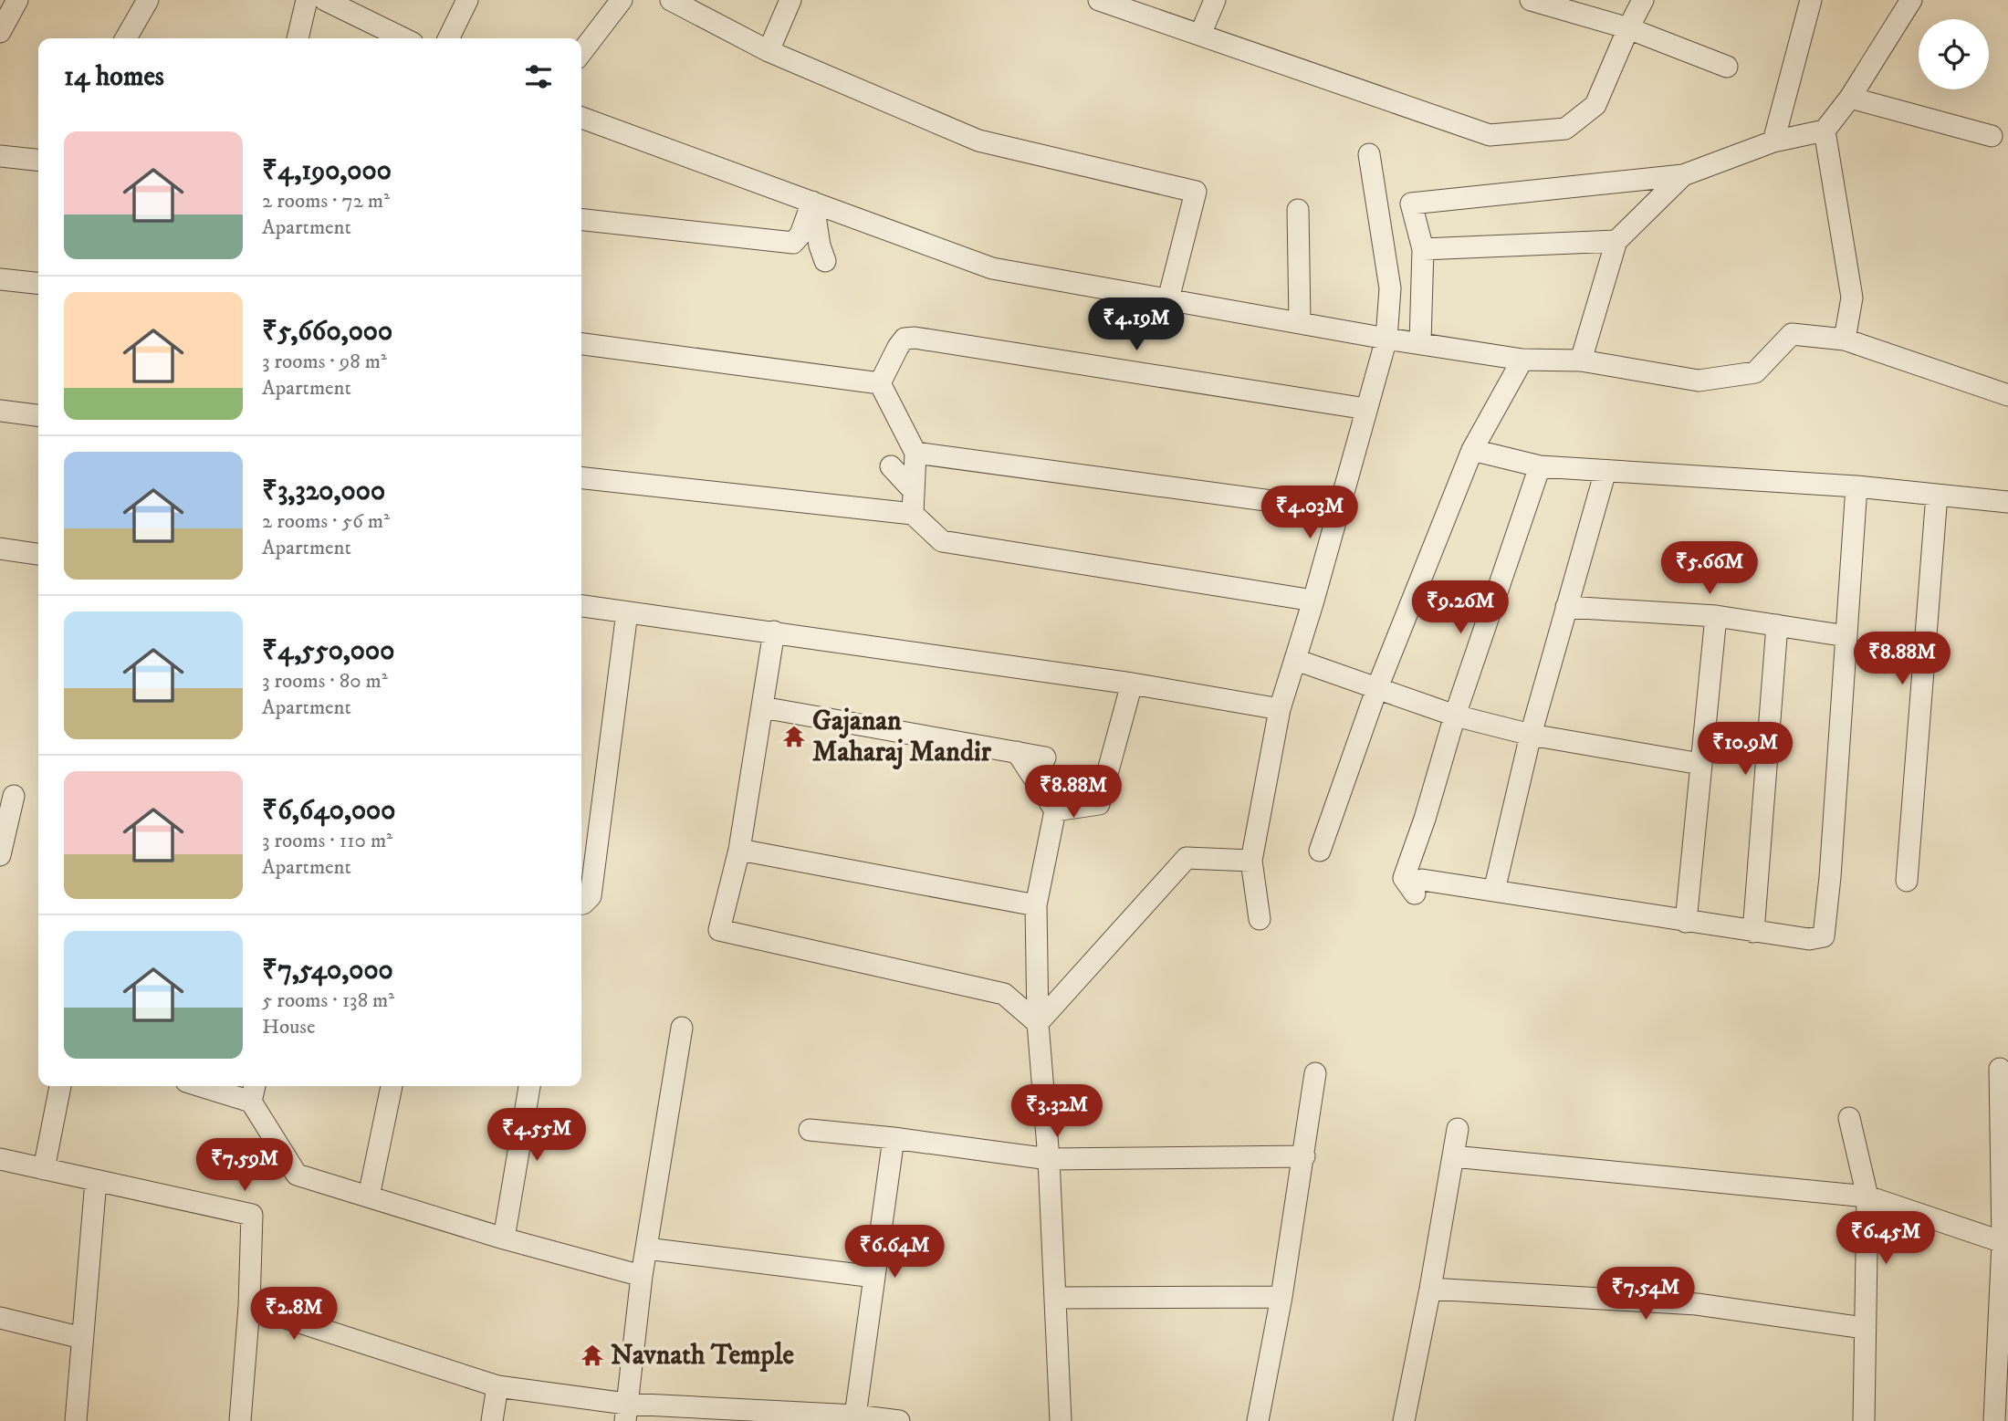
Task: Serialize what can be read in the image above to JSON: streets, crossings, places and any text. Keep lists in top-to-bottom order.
{
  "places": {
    "temple": ["Gajanan Maharaj Mandir", "Navnath Temple"]
  },
  "page": {
    "heading": "14 homes",
    "list": [
      {
        "name": "₹4,190,000",
        "note": "2 rooms · 72 m² · Apartment"
      },
      {
        "name": "₹5,660,000",
        "note": "3 rooms · 98 m² · Apartment"
      },
      {
        "name": "₹3,320,000",
        "note": "2 rooms · 56 m² · Apartment"
      },
      {
        "name": "₹4,550,000",
        "note": "3 rooms · 80 m² · Apartment"
      },
      {
        "name": "₹6,640,000",
        "note": "3 rooms · 110 m² · Apartment"
      },
      {
        "name": "₹7,540,000",
        "note": "5 rooms · 138 m² · House"
      }
    ],
    "price": [
      "₹4.19M",
      "₹4.03M",
      "₹5.66M",
      "₹9.26M",
      "₹8.88M",
      "₹10.9M",
      "₹8.88M",
      "₹3.32M",
      "₹4.55M",
      "₹7.59M",
      "₹6.45M",
      "₹6.64M",
      "₹7.54M",
      "₹2.8M"
    ]
  }
}
